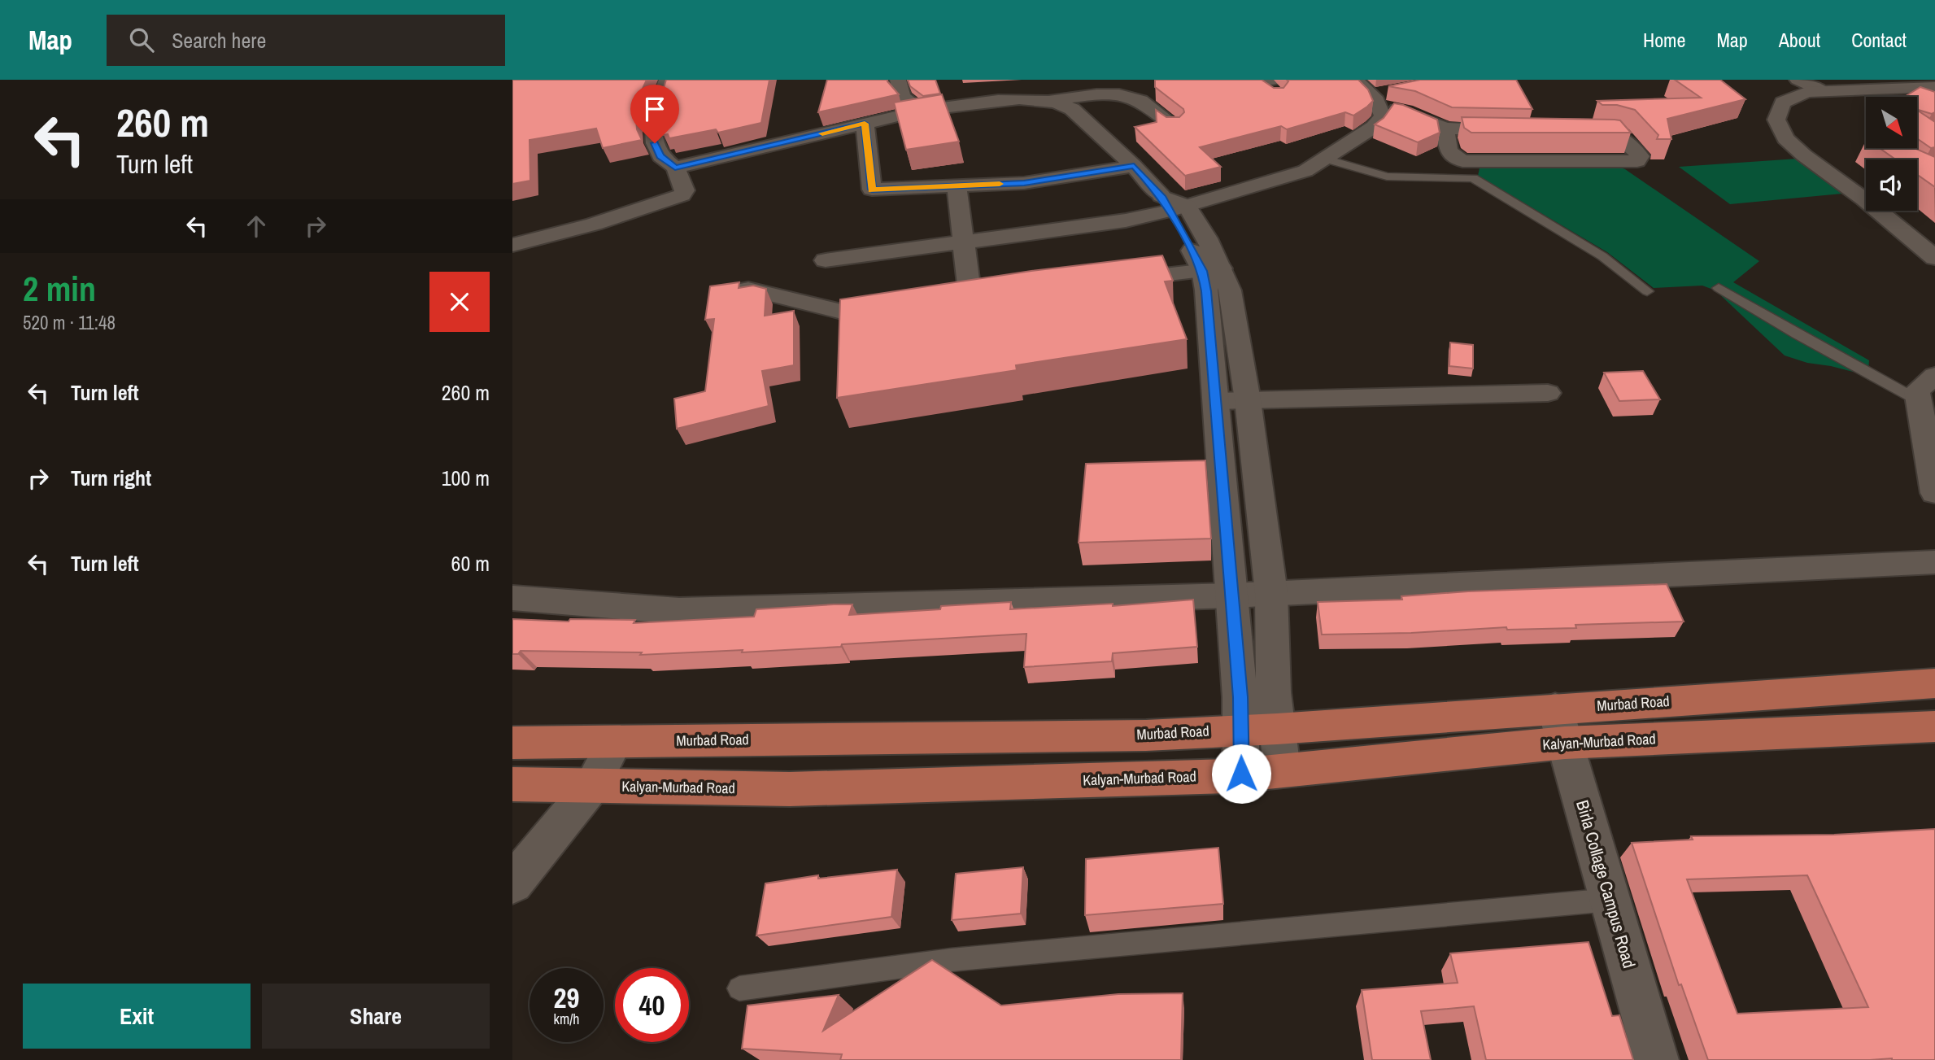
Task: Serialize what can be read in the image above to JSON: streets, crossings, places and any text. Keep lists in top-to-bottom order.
{
  "streets": {
    "highway": ["Murbad Road", "Kalyan-Murbad Road"],
    "street": ["Birla Collage Campus Road"]
  },
  "crossings": [
    ["Murbad Road", "Kalyan-Murbad Road"],
    ["Murbad Road", "Birla Collage Campus Road"],
    ["Kalyan-Murbad Road", "Birla Collage Campus Road"]
  ],
  "north": "bottom right",
  "page": {
    "header": "Map",
    "search": "Search here",
    "nav": [
      "Home",
      "Map",
      "About",
      "Contact"
    ],
    "turn": ["260 m", "Turn left"],
    "heading": ["2 min", "520 m · 11:48"],
    "list": [
      {
        "name": "Turn left",
        "value": "260 m"
      },
      {
        "name": "Turn right",
        "value": "100 m"
      },
      {
        "name": "Turn left",
        "value": "60 m"
      }
    ],
    "speed": "29 km/h",
    "limit": "40",
    "buttons": ["Exit", "Share"]
  }
}
